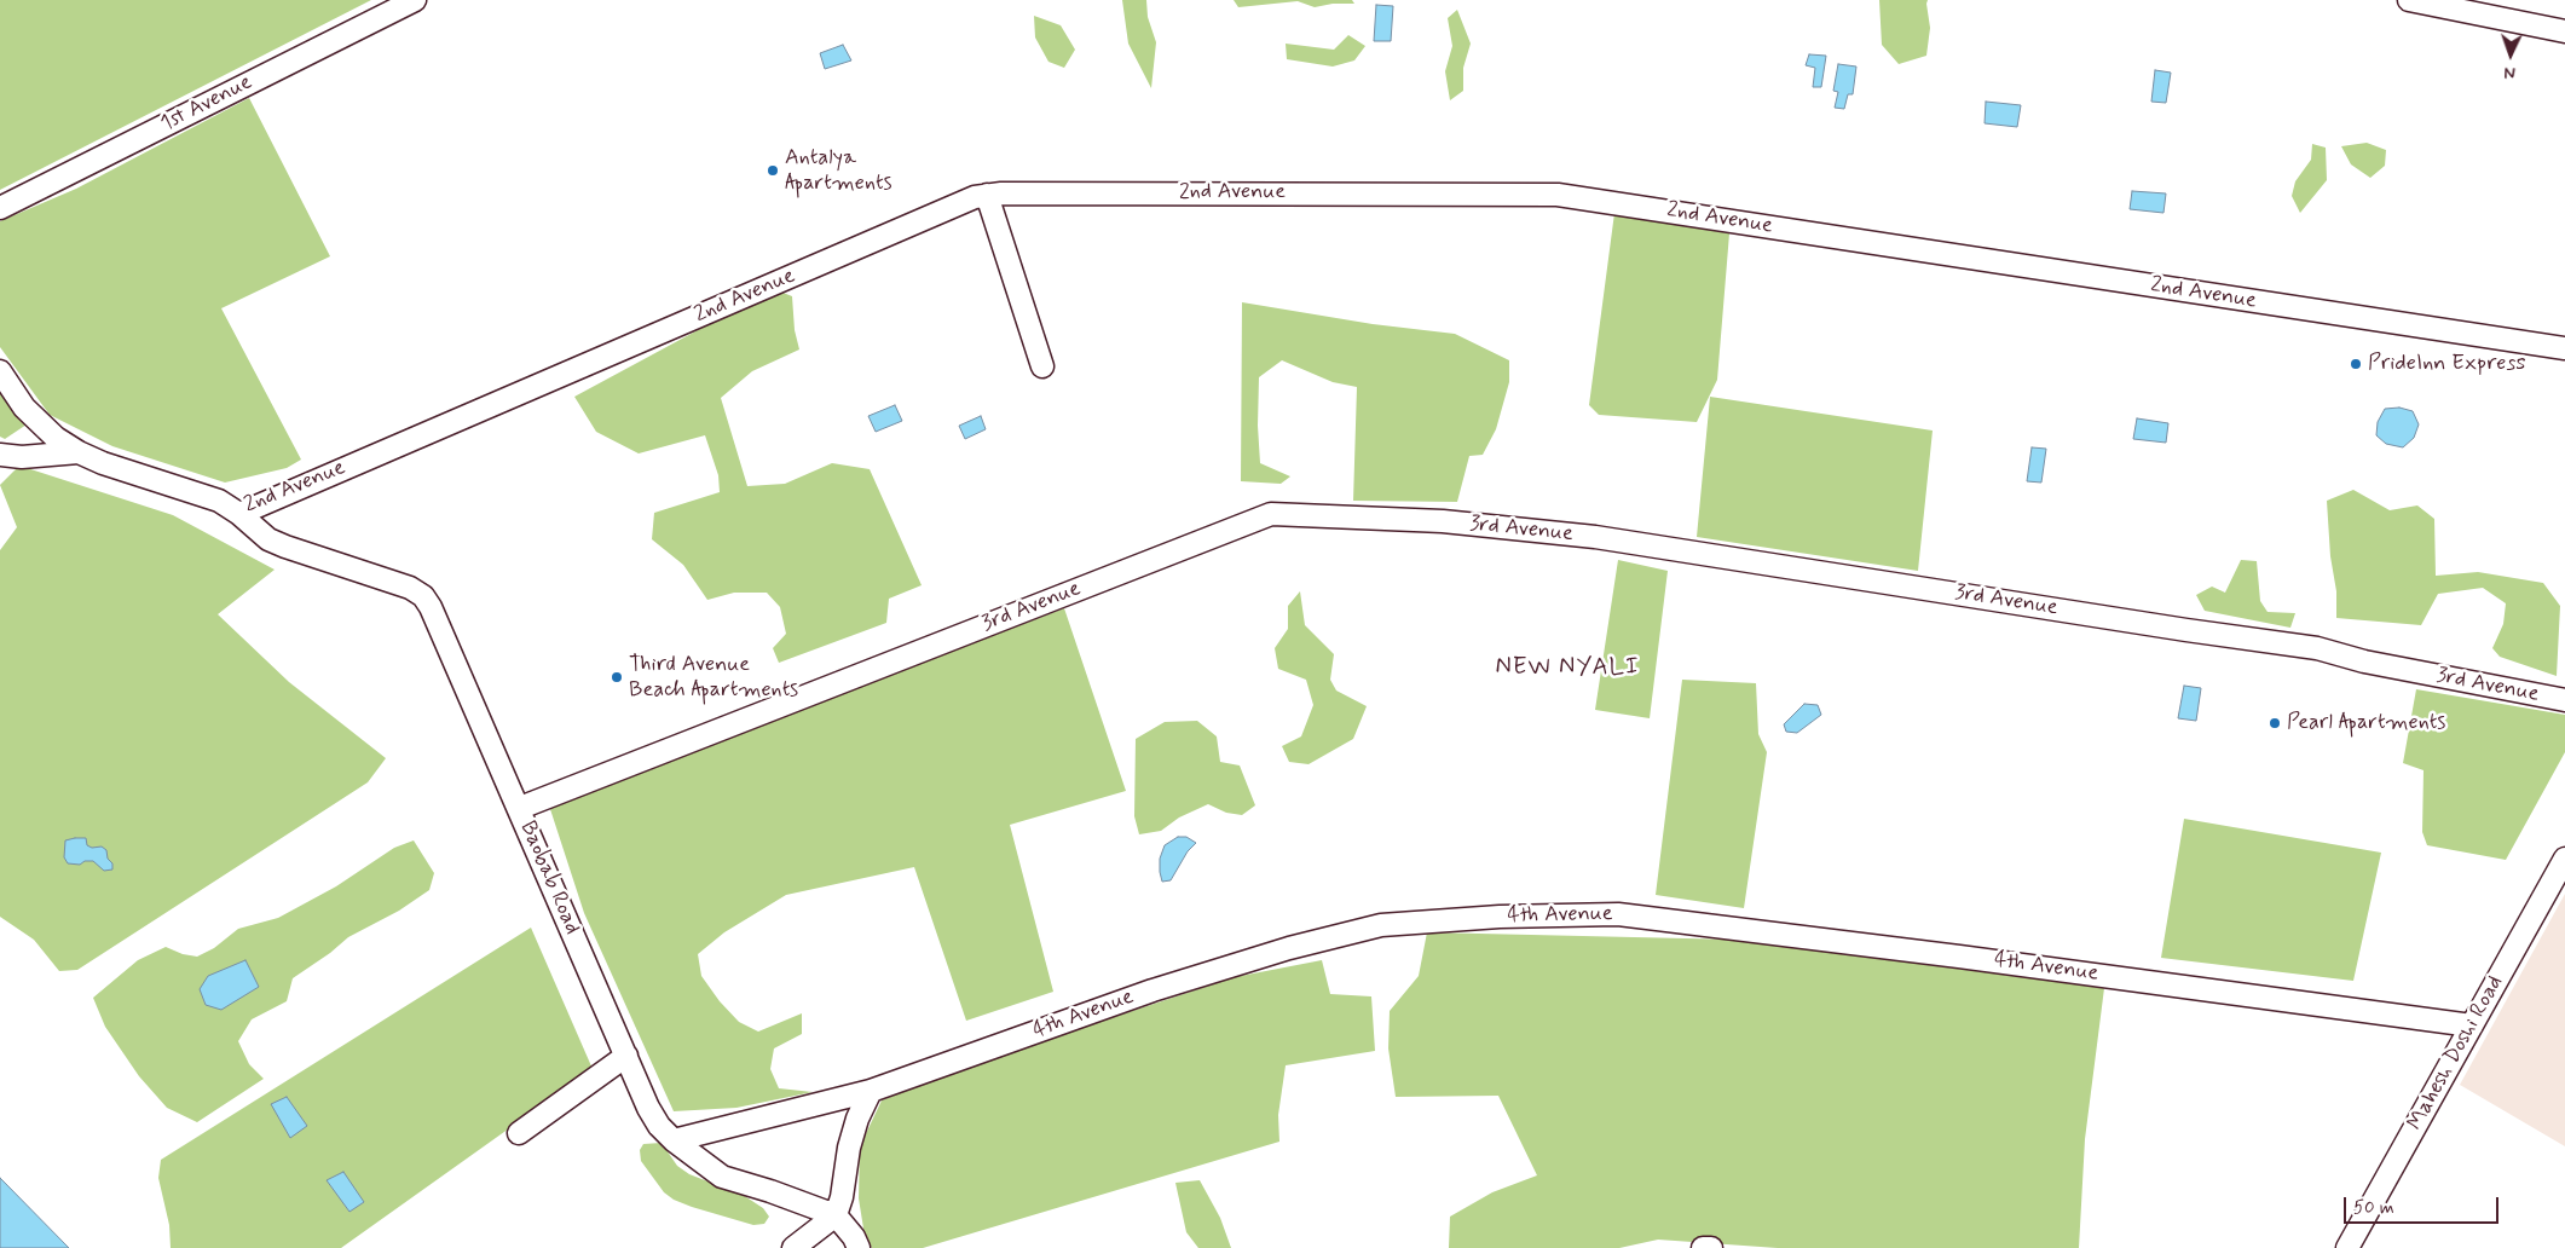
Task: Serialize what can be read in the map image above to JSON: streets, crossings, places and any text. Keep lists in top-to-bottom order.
{
  "streets": {
    "street": [
      "1st Avenue",
      "2nd Avenue",
      "3rd Avenue",
      "Baobab Road",
      "4th Avenue",
      "Mahesh Doshi Road"
    ]
  },
  "crossings": [
    ["2nd Avenue", "Baobab Road"],
    ["3rd Avenue", "Baobab Road"],
    ["Baobab Road", "4th Avenue"],
    ["4th Avenue", "Mahesh Doshi Road"]
  ],
  "districts": ["NEW NYALI"],
  "places": [
    "Antalya Apartments",
    "PrideInn Express",
    "Third Avenue Beach Apartments",
    "Pearl Apartments"
  ],
  "scale_bar": "50 m",
  "north": "bottom"
}
